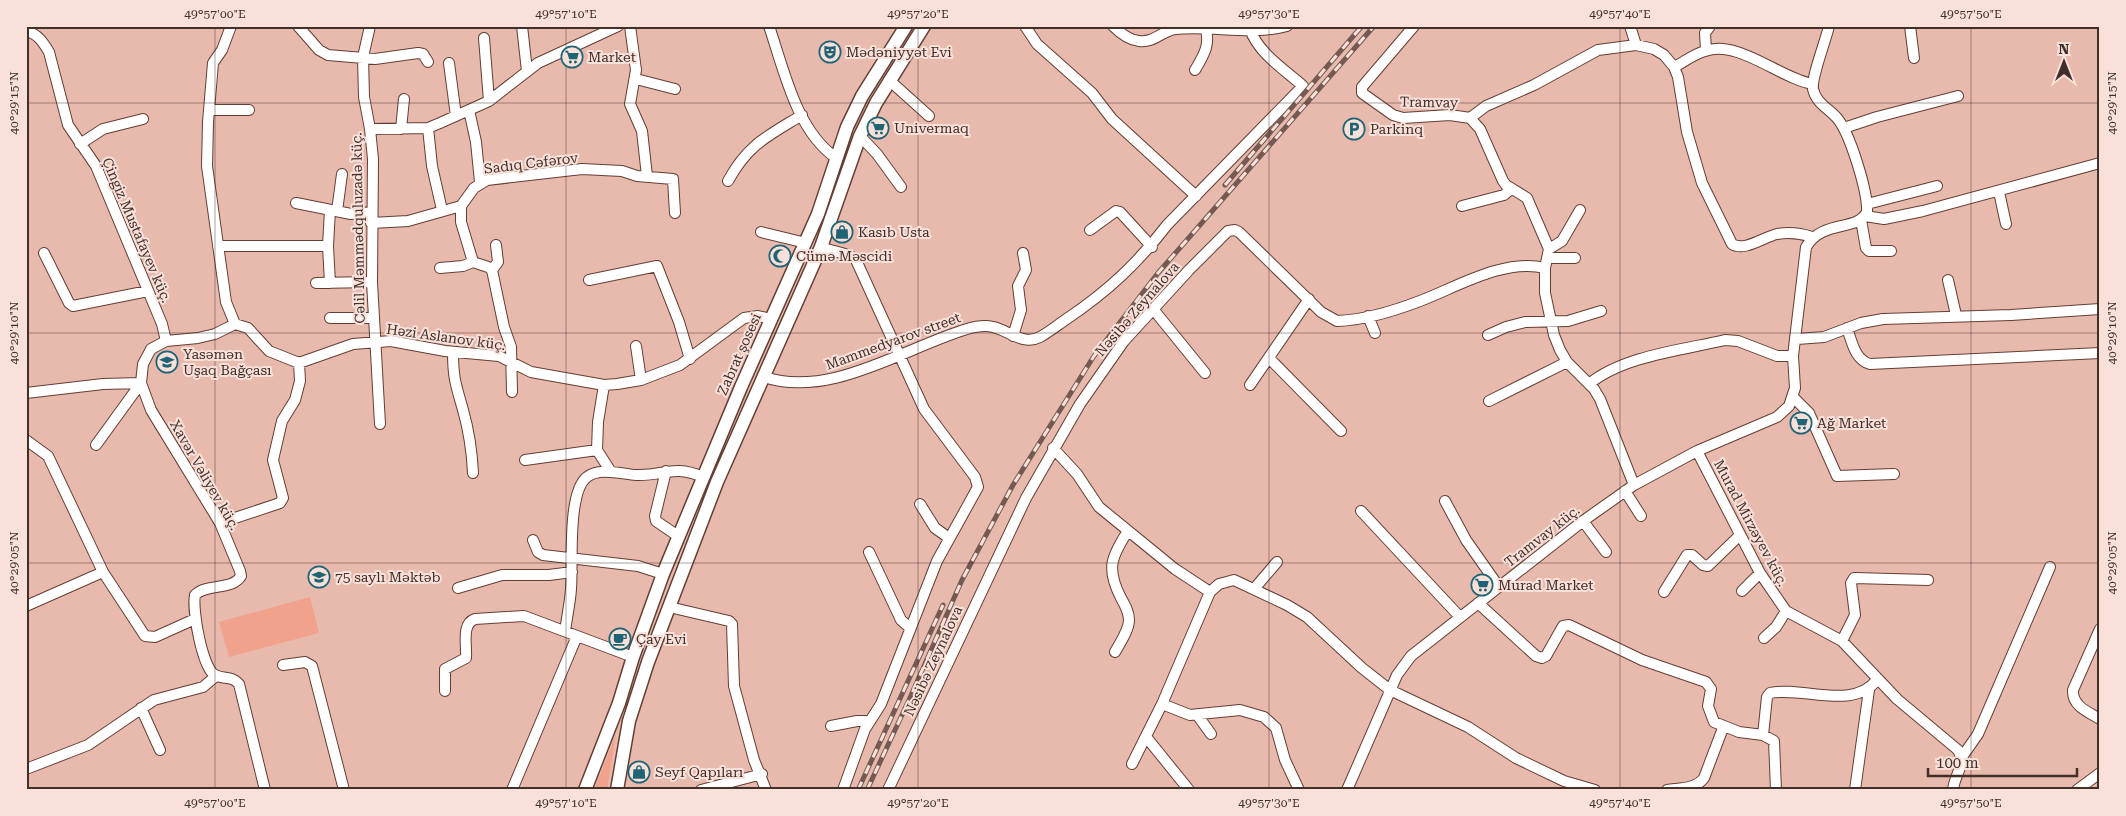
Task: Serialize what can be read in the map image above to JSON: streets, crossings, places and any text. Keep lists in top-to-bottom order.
{
  "streets": {
    "main road": ["Zabrat şosesi"],
    "street": [
      "Tramvay",
      "Sadıq Cəfərov",
      "Cəlil Məmmədquluzadə küç.",
      "Çingiz Mustafayev küç.",
      "Nəsibə Zeynalova",
      "Həzi Aslanov küç.",
      "Mammedyarov street",
      "Xavər Vəliyev küç.",
      "Murad Mirzəyev küç.",
      "Tramvay küç."
    ]
  },
  "crossings": [
    ["Tramvay", "Nəsibə Zeynalova"],
    ["Tramvay", "Tramvay küç."],
    ["Cəlil Məmmədquluzadə küç.", "Həzi Aslanov küç."],
    ["Həzi Aslanov küç.", "Zabrat şosesi"],
    ["Murad Mirzəyev küç.", "Tramvay küç."]
  ],
  "places": {
    "theatre": ["Mədəniyyət Evi"],
    "supermarket": [
      "Market",
      "Univermaq",
      "Ağ Market",
      "Murad Market"
    ],
    "parking": ["Parkinq"],
    "shop": ["Kasıb Usta", "Seyf Qapıları"],
    "mosque": ["Cümə Məscidi"],
    "school or university": ["Yasəmən Uşaq Bağçası", "75 saylı Məktəb"],
    "cafe": ["Çay Evi"]
  },
  "scale_bar": "100 m",
  "north": "top",
  "coordinates": [
    "49°57'00\"E",
    "49°57'10\"E",
    "49°57'20\"E",
    "49°57'30\"E",
    "49°57'40\"E",
    "49°57'50\"E",
    "40°29'15\"N",
    "40°29'10\"N",
    "40°29'05\"N"
  ]
}
